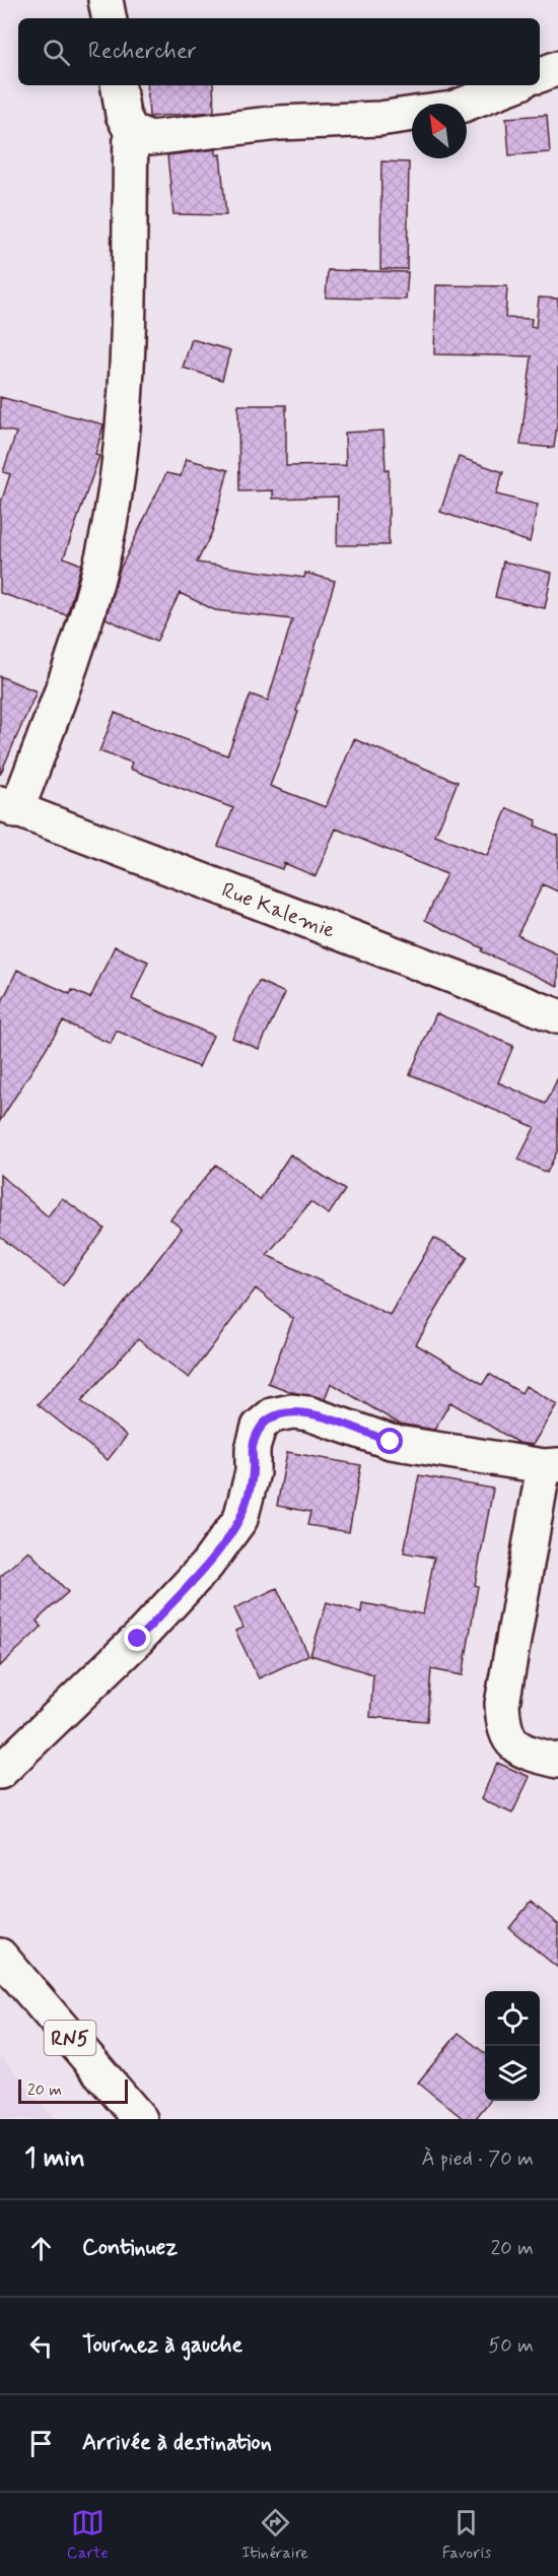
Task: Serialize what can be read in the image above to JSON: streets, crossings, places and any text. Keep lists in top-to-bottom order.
{
  "streets": {
    "main road": ["Rue Kalemie", "RN5"]
  },
  "scale_bar": "20 m",
  "north": "top left",
  "page": {
    "search": "Rechercher",
    "scale": "20 m",
    "heading": ["1 min", "À pied · 70 m"],
    "list": [
      ["Continuez", "20 m"],
      ["Tournez à gauche", "50 m"],
      "Arrivée à destination"
    ],
    "nav": ["Carte", "Itinéraire", "Favoris"]
  }
}
